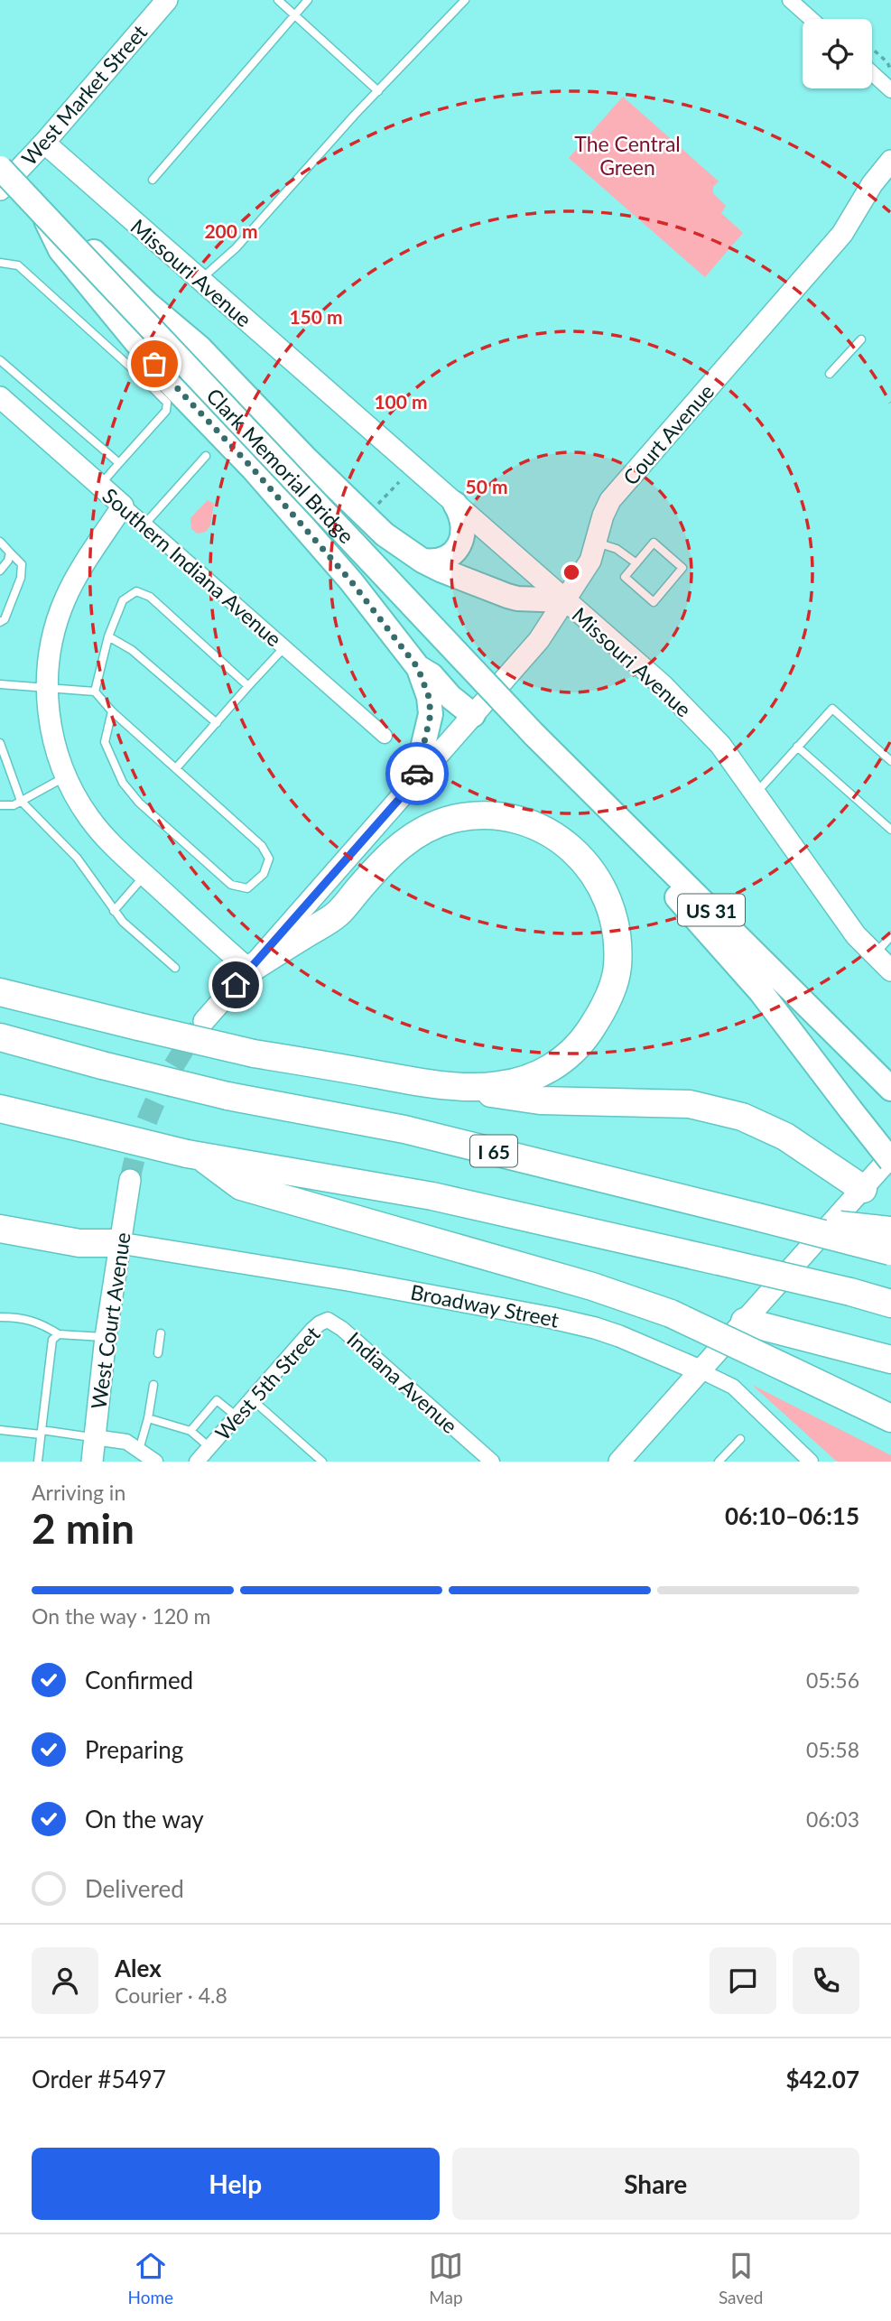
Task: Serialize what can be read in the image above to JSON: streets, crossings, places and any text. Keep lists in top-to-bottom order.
{
  "streets": {
    "highway": ["I 65"],
    "main road": ["Clark Memorial Bridge", "US 31"],
    "street": [
      "West Market Street",
      "Missouri Avenue",
      "Court Avenue",
      "Southern Indiana Avenue",
      "Broadway Street",
      "West Court Avenue",
      "Indiana Avenue",
      "West 5th Street"
    ]
  },
  "crossings": [
    ["West Market Street", "Missouri Avenue"],
    ["Missouri Avenue", "Court Avenue"],
    ["Clark Memorial Bridge", "US 31"],
    ["Broadway Street", "West Court Avenue"],
    ["Indiana Avenue", "West 5th Street"]
  ],
  "parks": ["The Central Green"],
  "page": {
    "heading": ["2 min", "Arriving in", "06:10–06:15"],
    "panel": [
      "Alex",
      "Courier · 4.8",
      "Order #5497",
      "$42.07"
    ],
    "bar": "On the way · 120 m",
    "list": [
      ["Confirmed", "05:56"],
      ["Preparing", "05:58"],
      ["On the way", "06:03"],
      "Delivered"
    ],
    "buttons": ["Help", "Share"],
    "tabs": ["Home", "Map", "Saved"]
  },
  "rings": [
    "200 m",
    "150 m",
    "100 m",
    "50 m"
  ]
}
